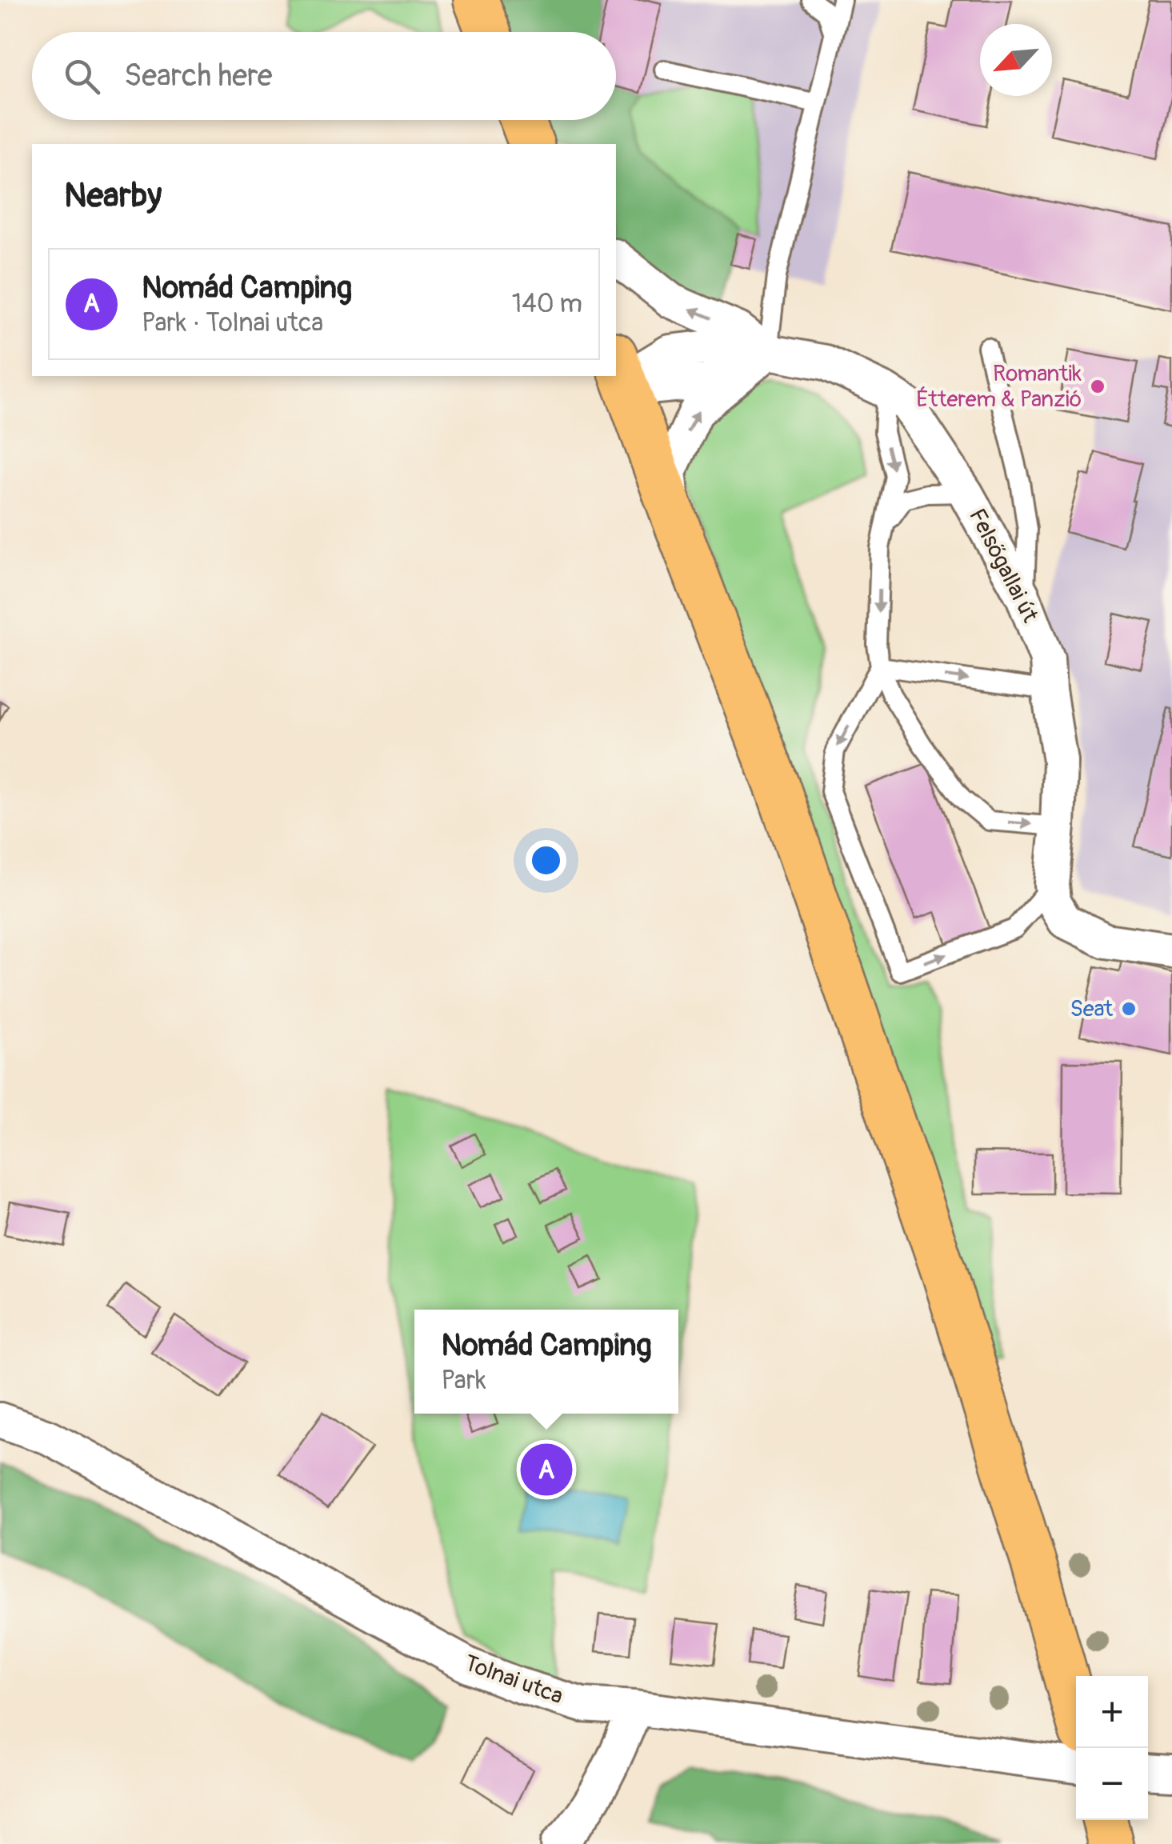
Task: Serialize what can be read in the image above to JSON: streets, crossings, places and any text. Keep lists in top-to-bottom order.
{
  "streets": {
    "street": ["Felsőgallai út", "Tolnai utca"]
  },
  "places": ["Romantik Étterem & Panzió", "Seat"],
  "north": "bottom left",
  "page": {
    "search": "Search here",
    "heading": "Nearby",
    "list": [
      {
        "mark": "A",
        "name": "Nomád Camping",
        "note": "Park · Tolnai utca",
        "value": "140 m"
      }
    ],
    "popup": ["Nomád Camping", "Park"],
    "pins": "A",
    "map_buttons": ["+", "−"]
  }
}
